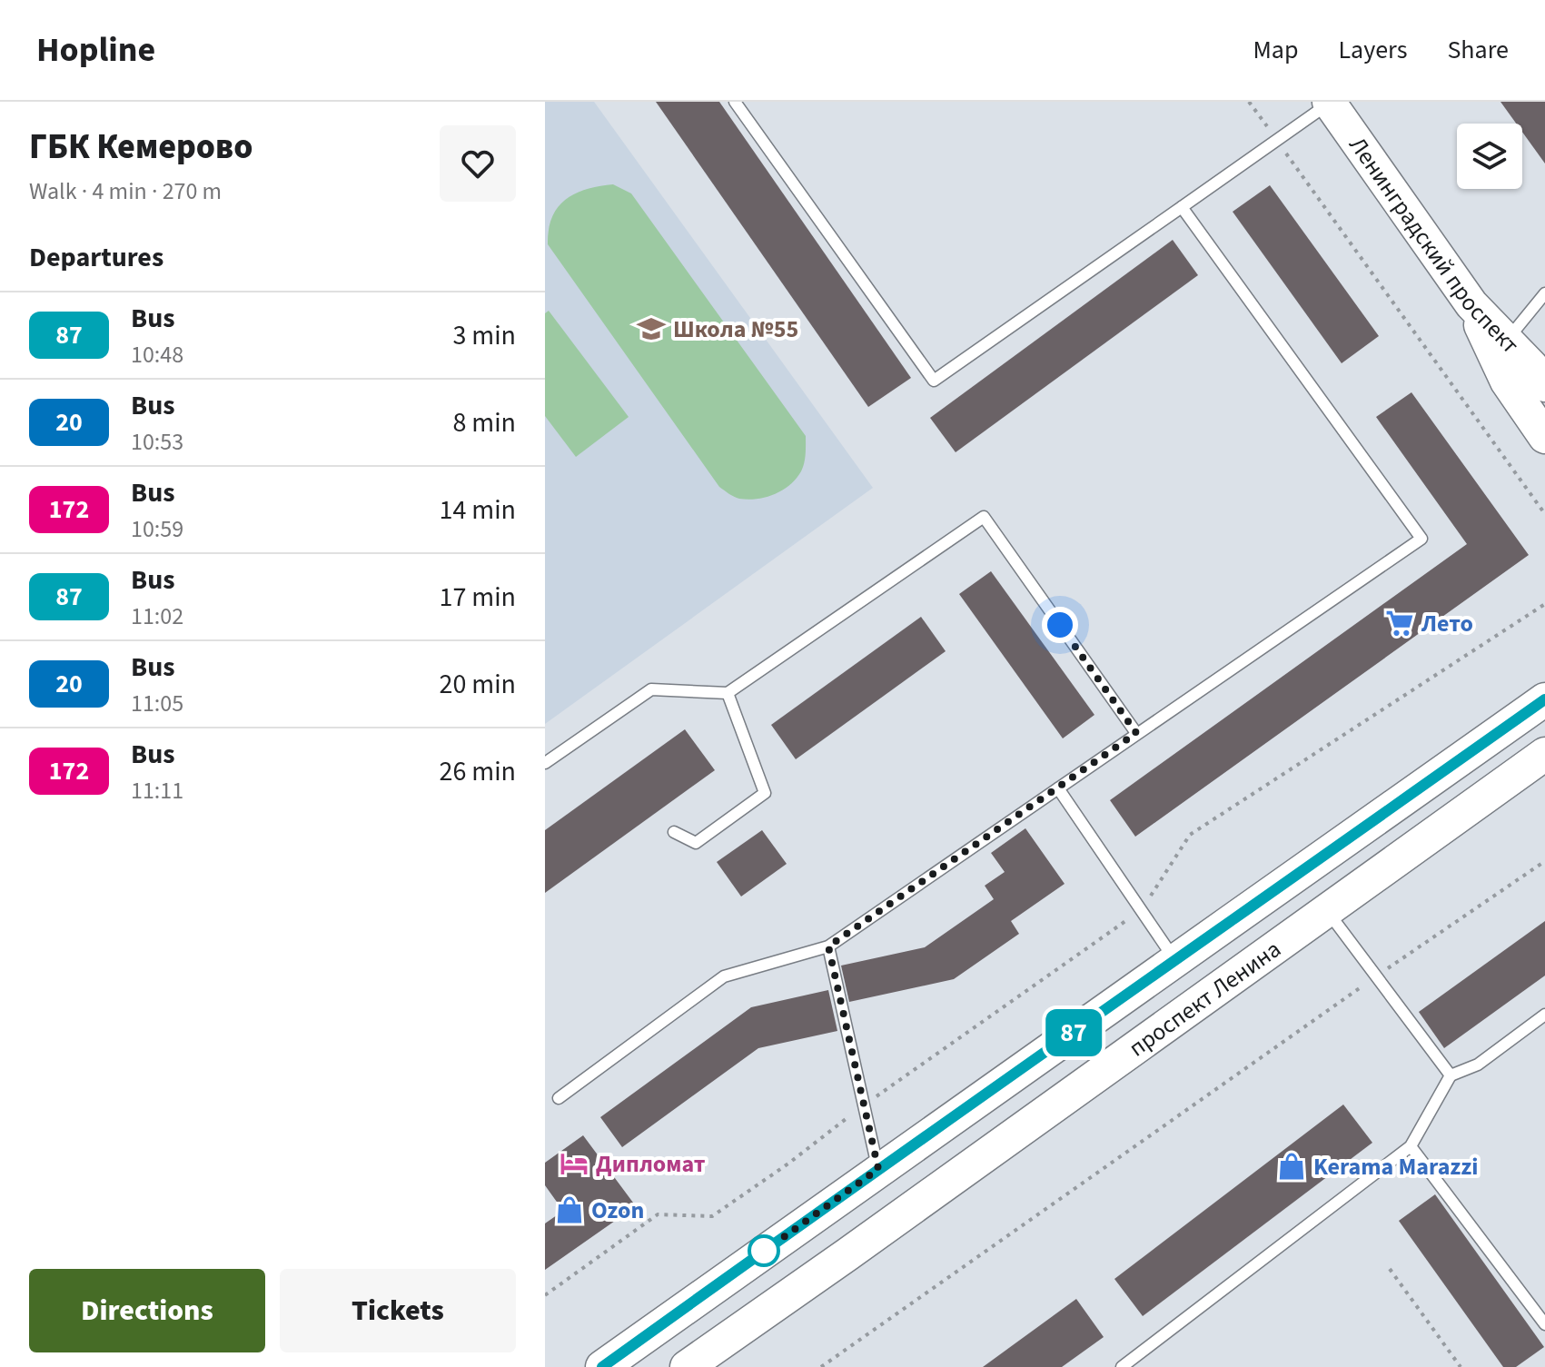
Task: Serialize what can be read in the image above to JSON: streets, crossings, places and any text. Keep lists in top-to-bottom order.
{
  "streets": {
    "main road": ["Ленинградский проспект", "проспект Ленина"]
  },
  "places": {
    "school or university": ["Школа №55"],
    "supermarket": ["Лето"],
    "hotel": ["Дипломат"],
    "shop": ["Kerama Marazzi", "Ozon"]
  },
  "lines": ["bus line 87"],
  "page": {
    "header": "Hopline",
    "nav": ["Map", "Layers", "Share"],
    "heading": [
      ["ГБК Кемерово", "Walk · 4 min · 270 m"],
      "Departures"
    ],
    "on_map": "87",
    "list": [
      {
        "mark": "87",
        "name": "Bus",
        "note": "10:48",
        "value": "3 min"
      },
      {
        "mark": "20",
        "name": "Bus",
        "note": "10:53",
        "value": "8 min"
      },
      {
        "mark": "172",
        "name": "Bus",
        "note": "10:59",
        "value": "14 min"
      },
      {
        "mark": "87",
        "name": "Bus",
        "note": "11:02",
        "value": "17 min"
      },
      {
        "mark": "20",
        "name": "Bus",
        "note": "11:05",
        "value": "20 min"
      },
      {
        "mark": "172",
        "name": "Bus",
        "note": "11:11",
        "value": "26 min"
      }
    ],
    "buttons": ["Directions", "Tickets"]
  }
}
